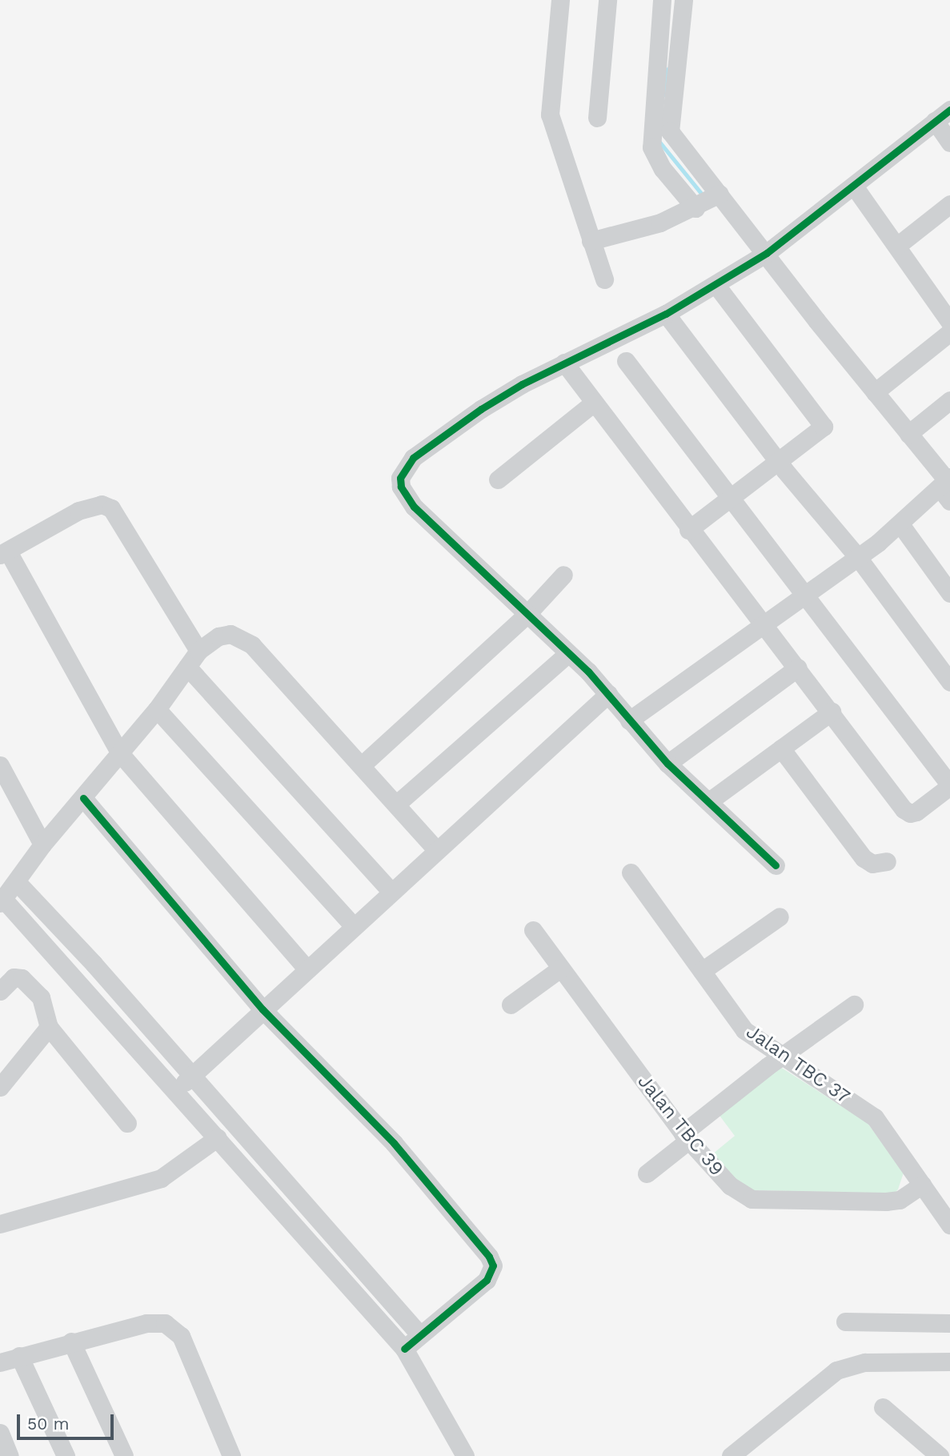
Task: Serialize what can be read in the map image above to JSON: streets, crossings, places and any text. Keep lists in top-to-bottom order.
{
  "streets": {
    "street": ["Jalan TBC 37", "Jalan TBC 39"]
  },
  "crossings": [
    ["Jalan TBC 37", "Jalan TBC 39"]
  ],
  "scale_bar": "50 m"
}
